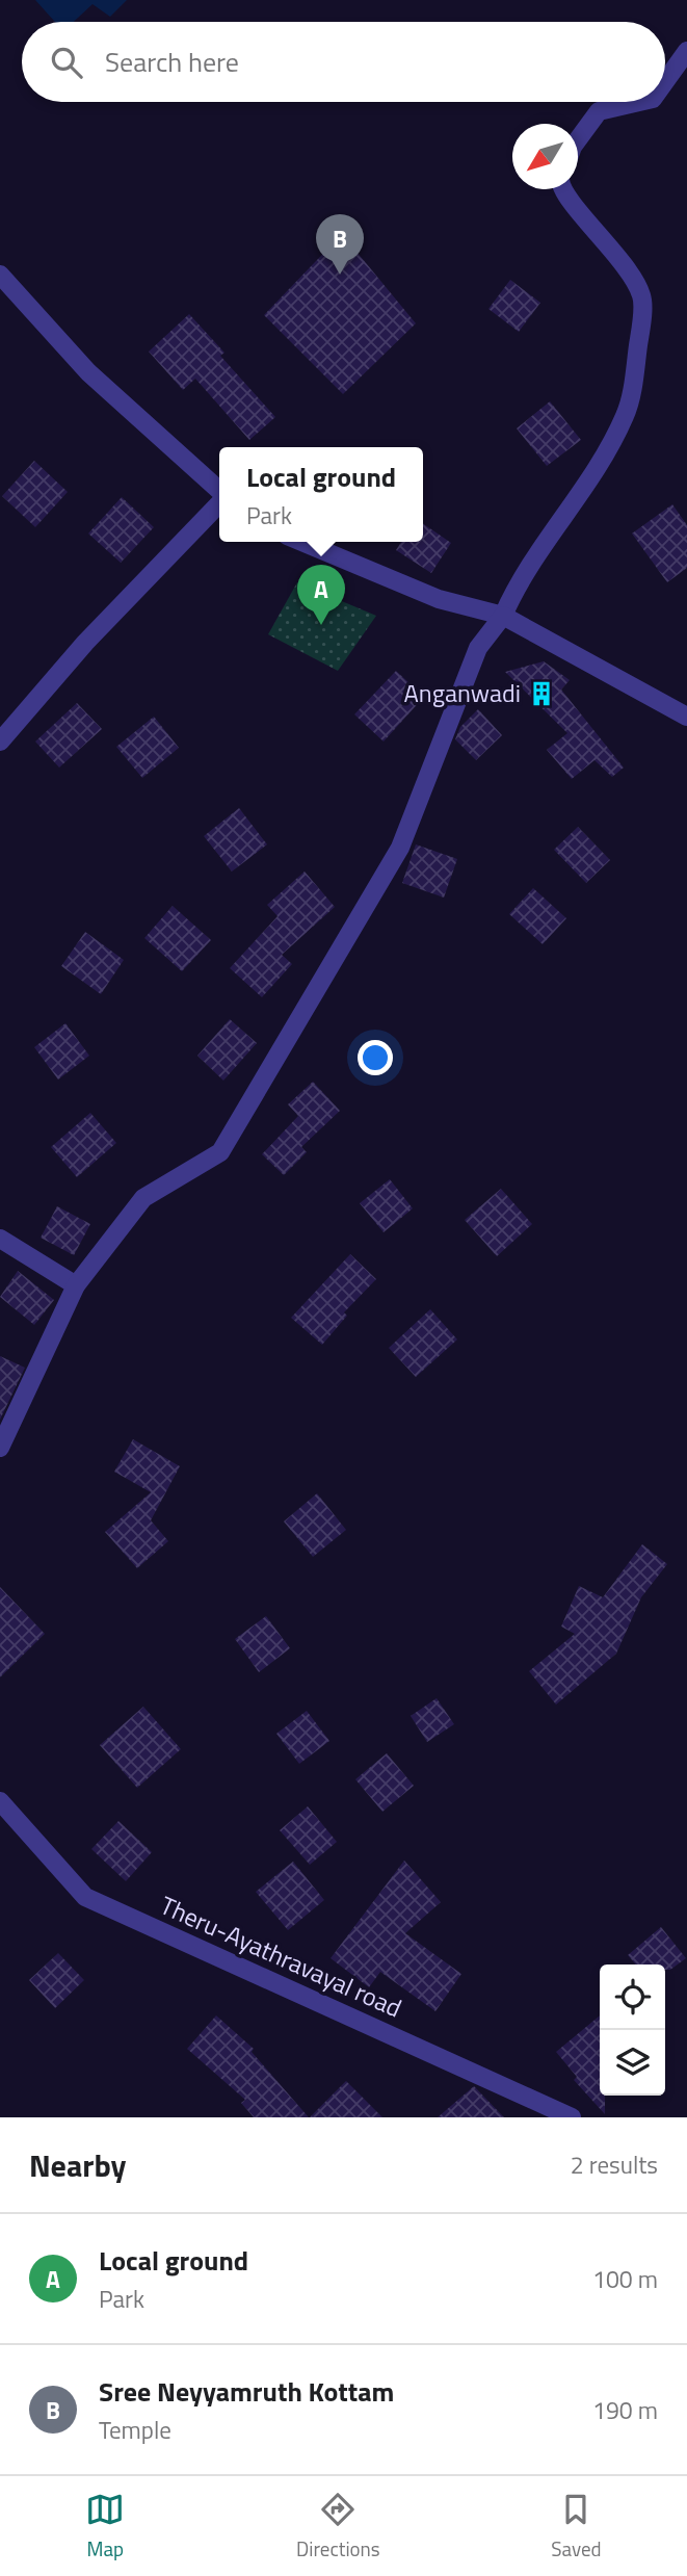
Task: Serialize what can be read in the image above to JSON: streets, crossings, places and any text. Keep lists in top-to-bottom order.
{
  "streets": {
    "street": ["Theru-Ayathravayal road"]
  },
  "places": {
    "building": ["Anganwadi"]
  },
  "north": "bottom left",
  "page": {
    "search": "Search here",
    "pins": ["B", "A"],
    "popup": ["Local ground", "Park"],
    "heading": ["Nearby", "2 results"],
    "list": [
      {
        "mark": "A",
        "name": "Local ground",
        "note": "Park",
        "value": "100 m"
      },
      {
        "mark": "B",
        "name": "Sree Neyyamruth Kottam",
        "note": "Temple",
        "value": "190 m"
      }
    ],
    "nav": ["Map", "Directions", "Saved"]
  }
}
